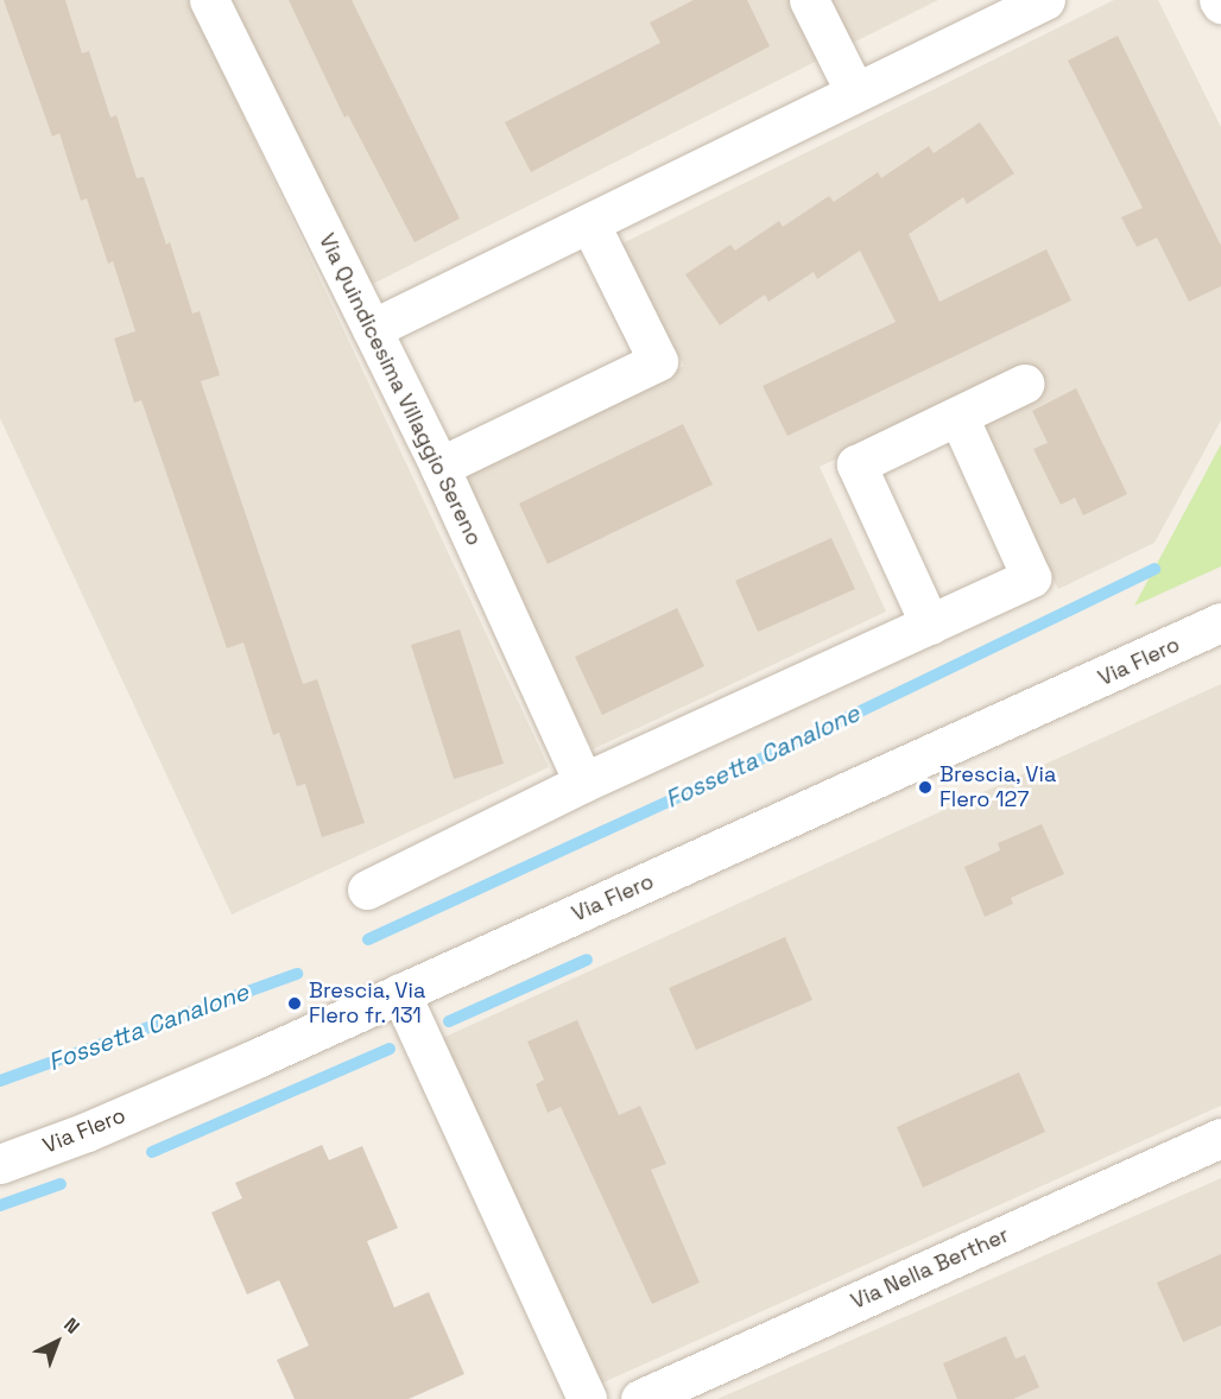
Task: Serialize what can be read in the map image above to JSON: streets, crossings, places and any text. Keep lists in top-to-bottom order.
{
  "streets": {
    "street": ["Via Quindicesima Villaggio Sereno", "Via Flero", "Via Nella Berther"]
  },
  "water": ["Fossetta Canalone"],
  "places": ["Brescia, Via Flero 127", "Brescia, Via Flero fr. 131"],
  "north": "top right"
}
